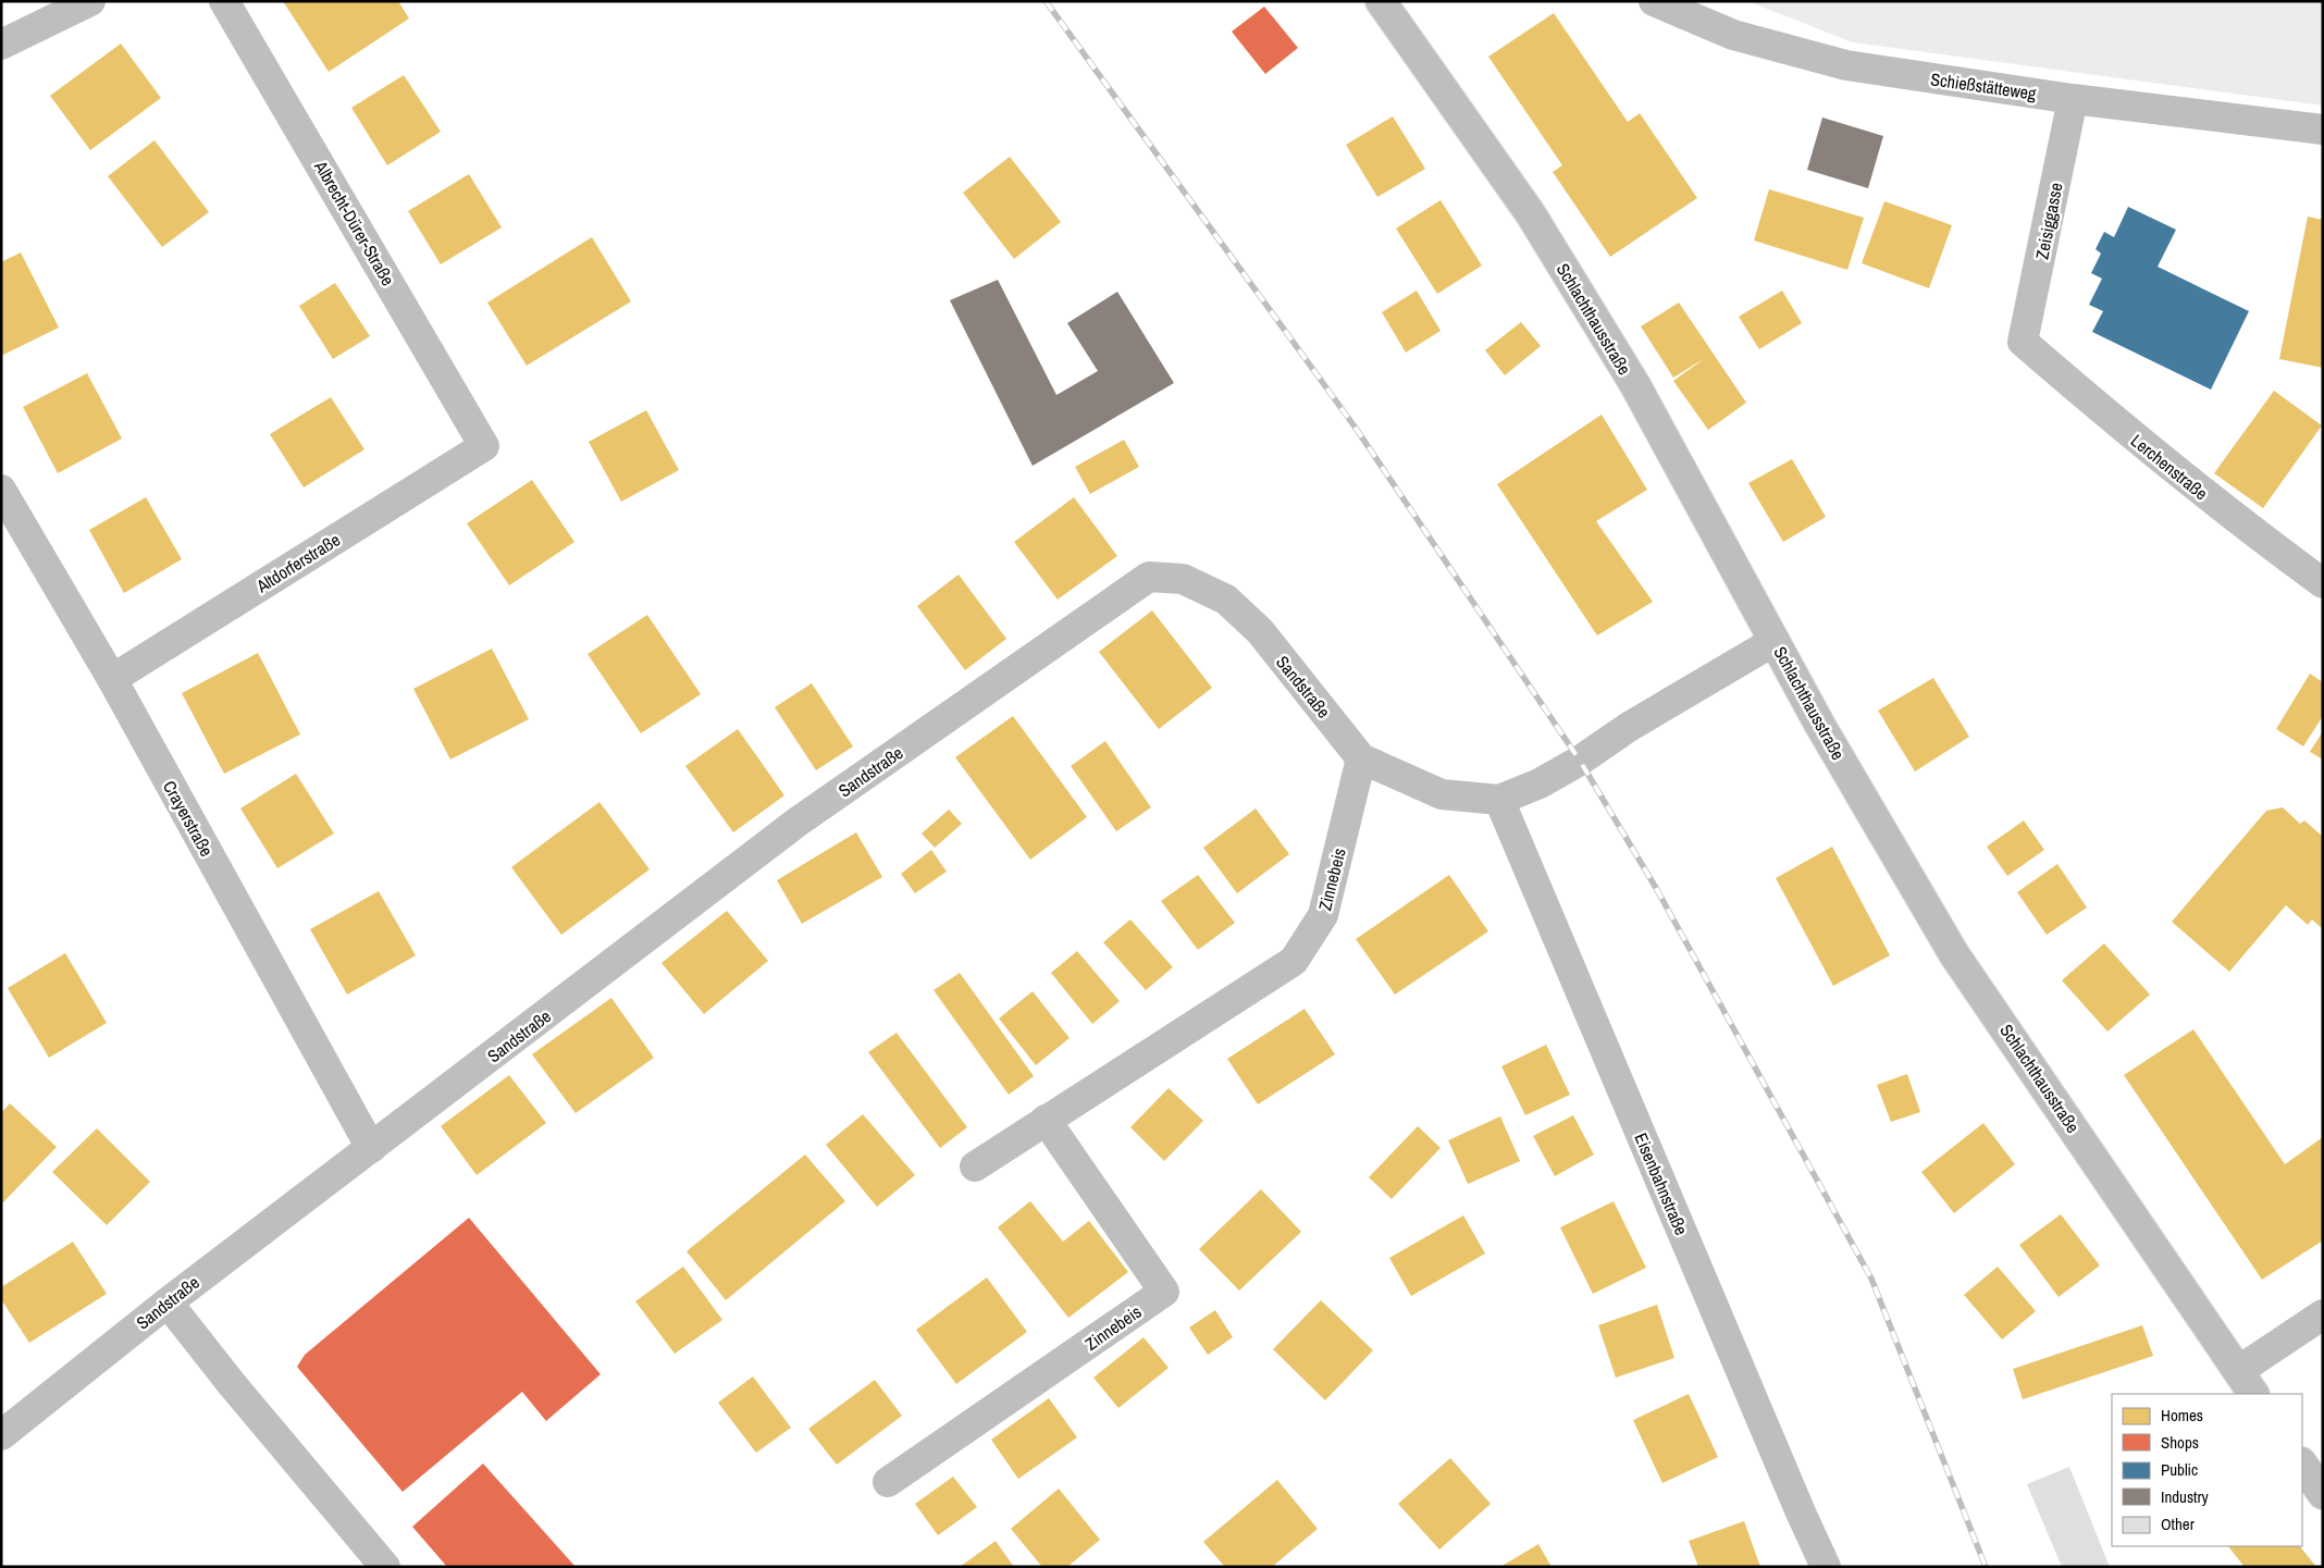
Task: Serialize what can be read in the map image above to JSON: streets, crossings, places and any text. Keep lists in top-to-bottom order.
{
  "streets": {
    "street": [
      "Schießstätteweg",
      "Zeisiggasse",
      "Albrecht-Dürer-Straße",
      "Schlachthausstraße",
      "Lerchenstraße",
      "Altdorferstraße",
      "Sandstraße",
      "Crayerstraße",
      "Zinnebeis",
      "Eisenbahnstraße"
    ]
  },
  "crossings": [
    ["Schießstätteweg", "Zeisiggasse"],
    ["Zeisiggasse", "Lerchenstraße"],
    ["Albrecht-Dürer-Straße", "Altdorferstraße"],
    ["Schlachthausstraße", "Sandstraße"],
    ["Altdorferstraße", "Crayerstraße"],
    ["Sandstraße", "Crayerstraße"],
    ["Sandstraße", "Zinnebeis"],
    ["Sandstraße", "Eisenbahnstraße"]
  ],
  "legend": [
    "Homes",
    "Shops",
    "Public",
    "Industry",
    "Other"
  ]
}
